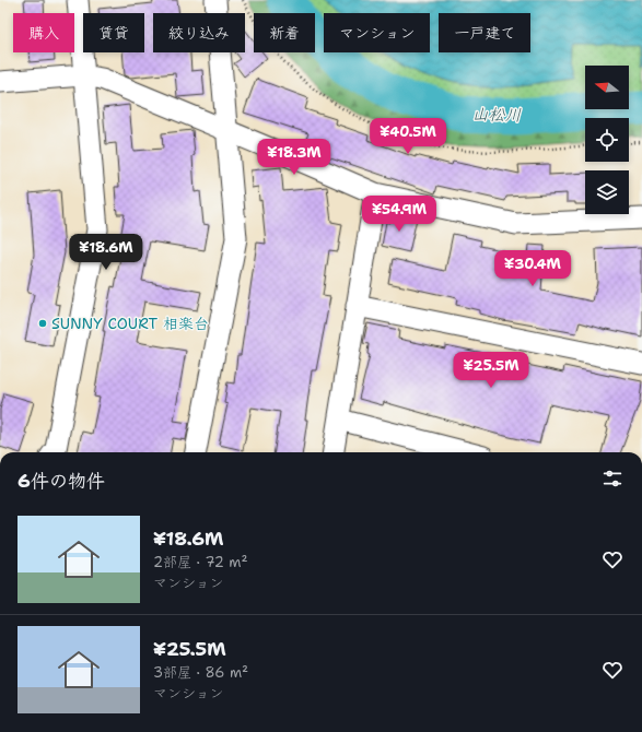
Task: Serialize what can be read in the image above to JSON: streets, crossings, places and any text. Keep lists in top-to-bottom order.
{
  "water": ["山松川"],
  "places": ["SUNNY COURT 相楽台"],
  "north": "left",
  "page": {
    "chip": [
      "購入",
      "賃貸",
      "絞り込み",
      "新着",
      "マンション",
      "一戸建て"
    ],
    "price": [
      "¥40.5M",
      "¥18.3M",
      "¥54.9M",
      "¥18.6M",
      "¥30.4M",
      "¥25.5M"
    ],
    "heading": "6件の物件",
    "list": [
      {
        "name": "¥18.6M",
        "note": "2部屋 · 72 m² · マンション"
      },
      {
        "name": "¥25.5M",
        "note": "3部屋 · 86 m² · マンション"
      }
    ]
  }
}
